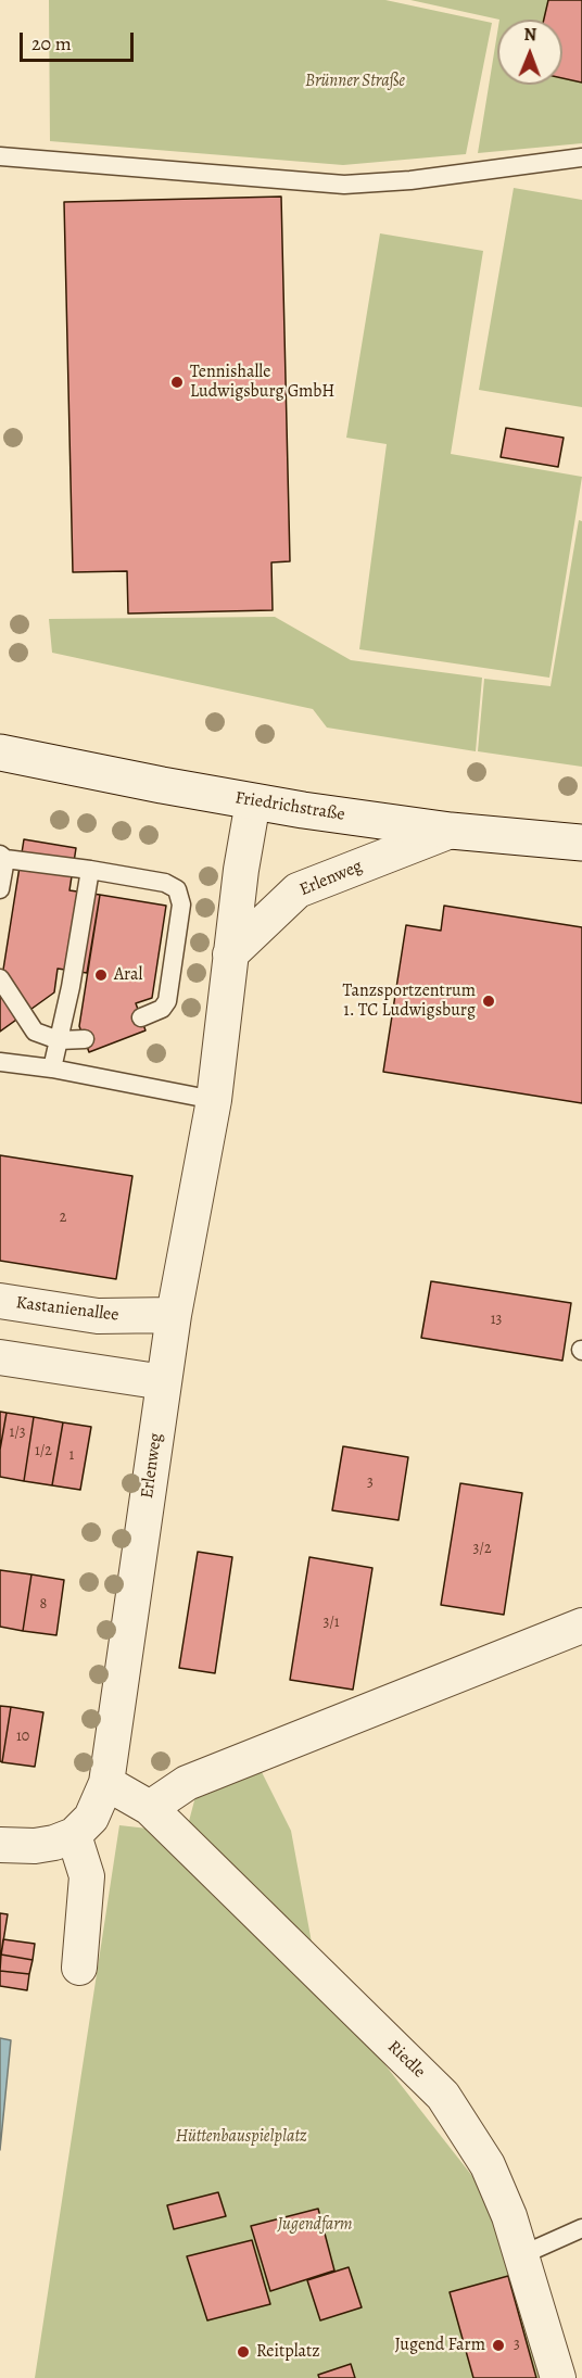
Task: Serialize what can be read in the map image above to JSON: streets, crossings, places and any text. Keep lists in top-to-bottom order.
{
  "streets": {
    "main road": ["Friedrichstraße"],
    "street": ["Erlenweg", "Kastanienallee", "Riedle"]
  },
  "crossings": [
    ["Friedrichstraße", "Erlenweg"],
    ["Erlenweg", "Kastanienallee"],
    ["Erlenweg", "Riedle"]
  ],
  "parks": ["Brünner Straße", "Hüttenbauspielplatz", "Jugendfarm"],
  "places": [
    "Tennishalle Ludwigsburg GmbH",
    "Aral",
    "Tanzsportzentrum 1. TC Ludwigsburg",
    "Jugend Farm",
    "Reitplatz"
  ],
  "house_numbers": [
    "2",
    "13",
    "1/3",
    "1/2",
    "1",
    "3",
    "3/2",
    "8",
    "3/1",
    "10",
    "3"
  ],
  "scale_bar": "20 m",
  "north": "top"
}
